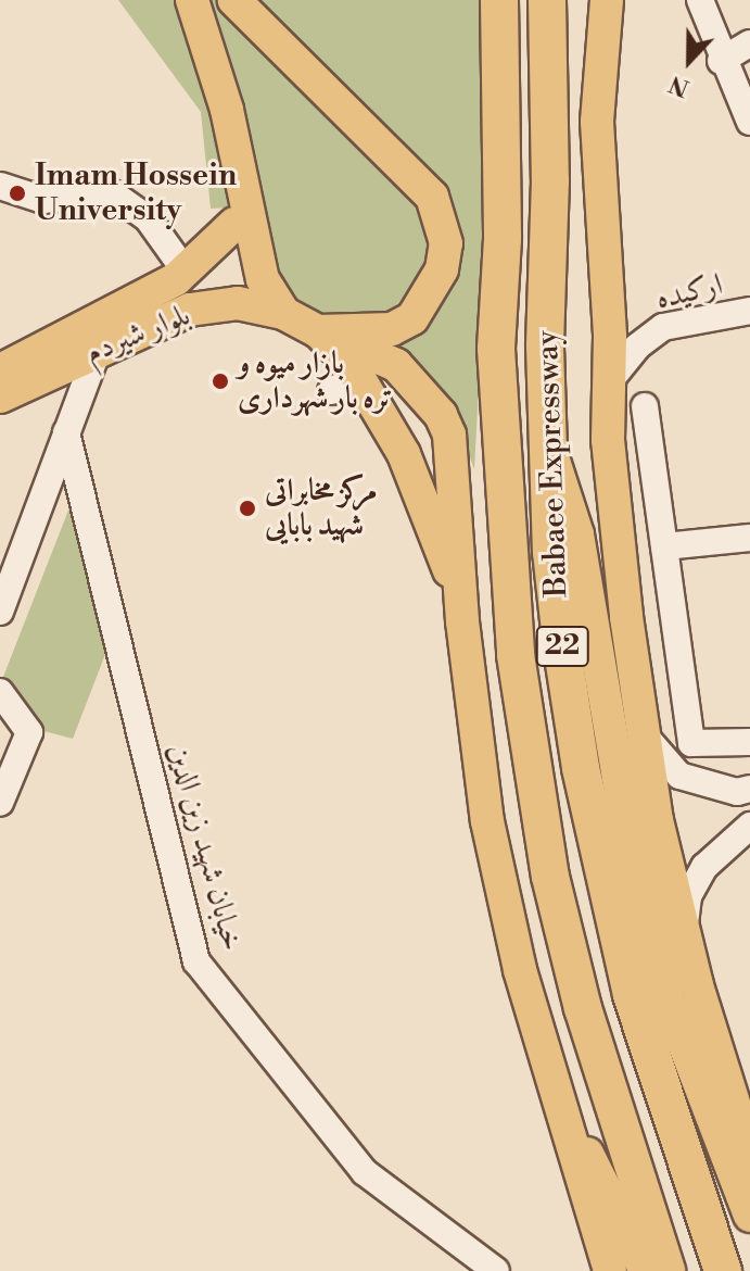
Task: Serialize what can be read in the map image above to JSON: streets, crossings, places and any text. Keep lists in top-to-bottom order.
{
  "streets": {
    "highway": ["Babaee Expressway", "22"],
    "main road": ["بلوار شیردم"],
    "street": ["ارکیده", "خیابان شهید زین الدین"]
  },
  "places": ["Imam Hossein University", "بازار میوه و تره بار شهرداری", "مرکز مخابراتی شهید بابایی"],
  "north": "bottom"
}
